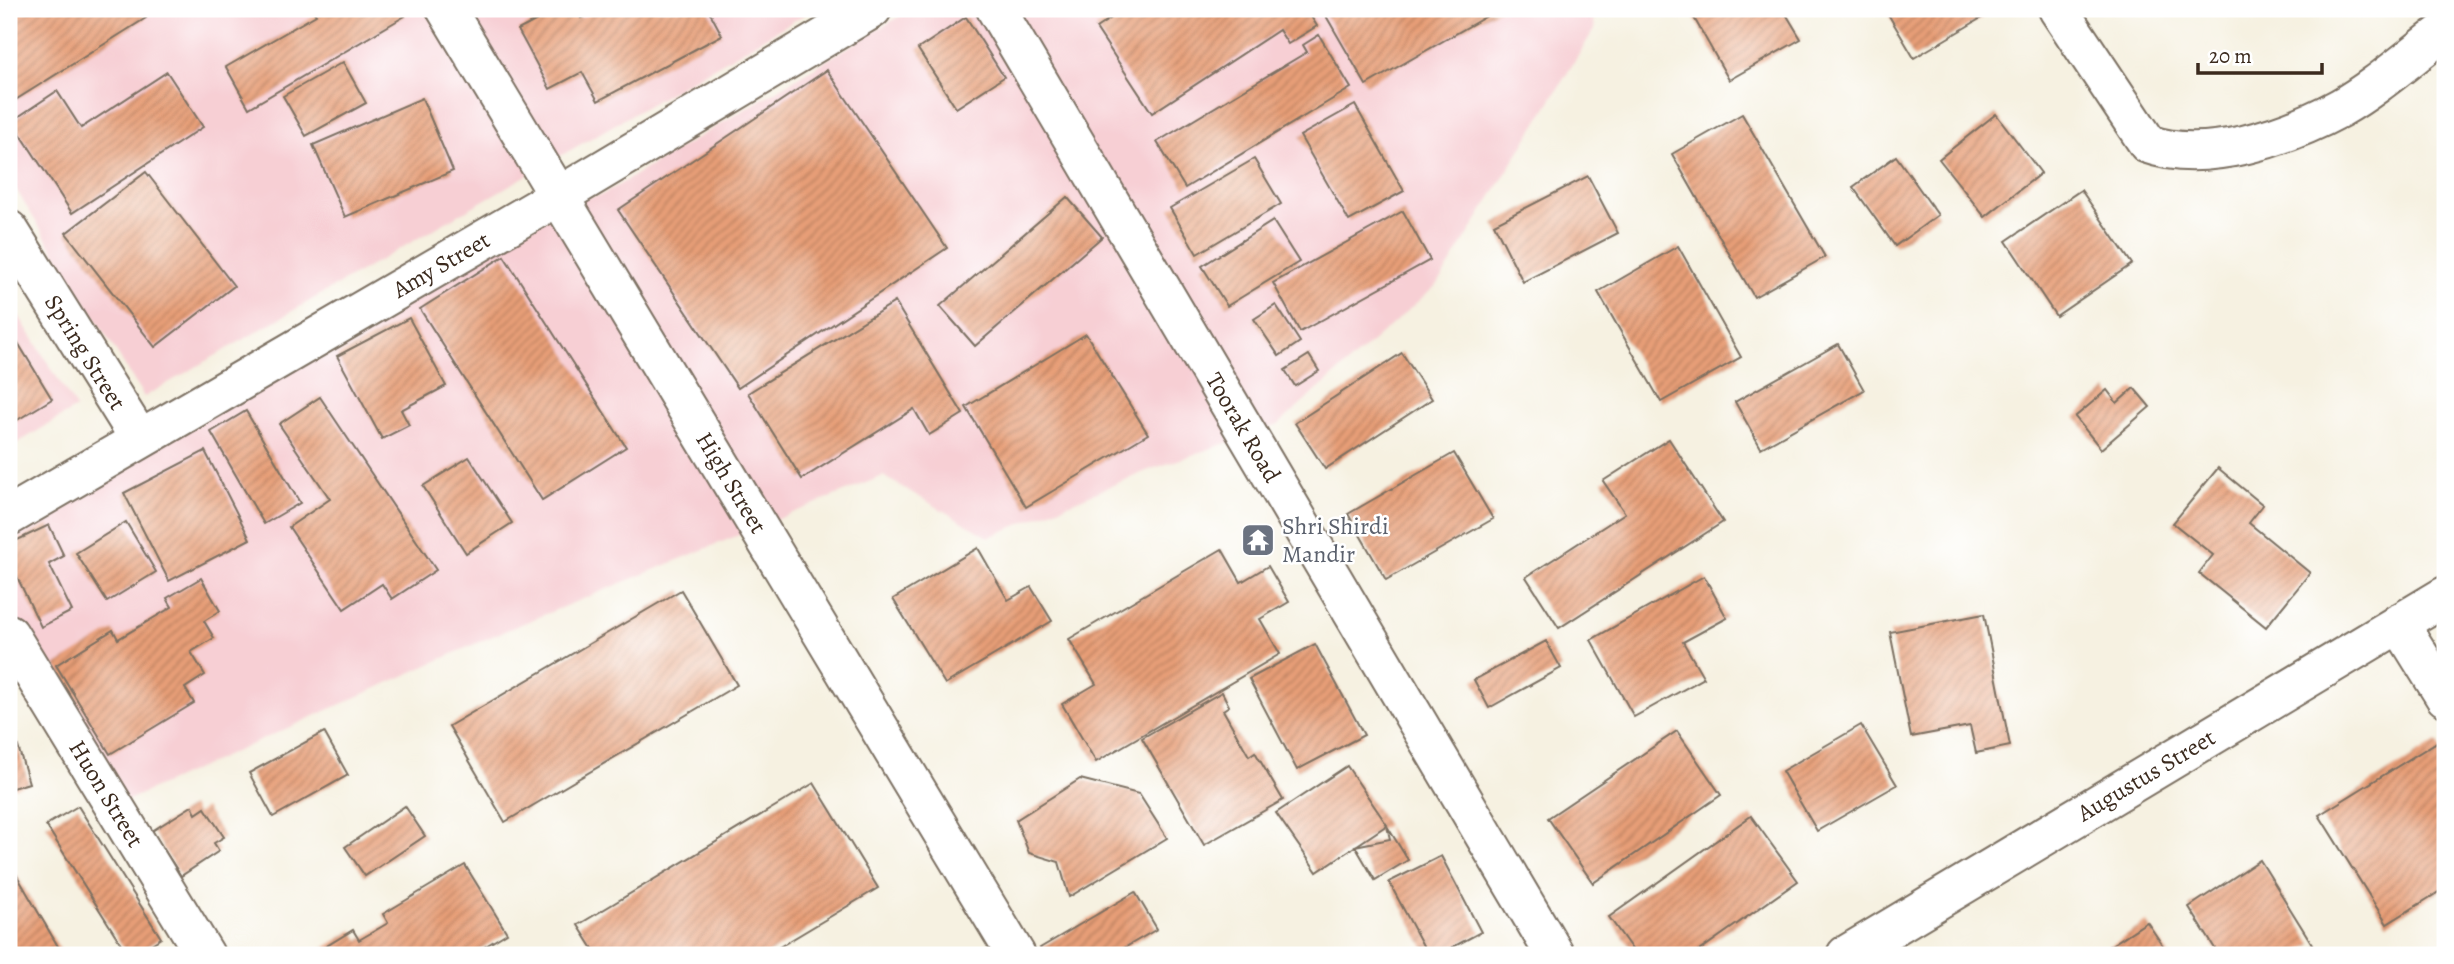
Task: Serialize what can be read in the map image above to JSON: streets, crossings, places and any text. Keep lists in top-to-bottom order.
{
  "streets": {
    "street": [
      "Amy Street",
      "Spring Street",
      "Toorak Road",
      "High Street",
      "Augustus Street",
      "Huon Street"
    ]
  },
  "crossings": [
    ["Amy Street", "Spring Street"],
    ["Amy Street", "High Street"]
  ],
  "places": {
    "temple": ["Shri Shirdi Mandir"]
  },
  "scale_bar": "20 m"
}
